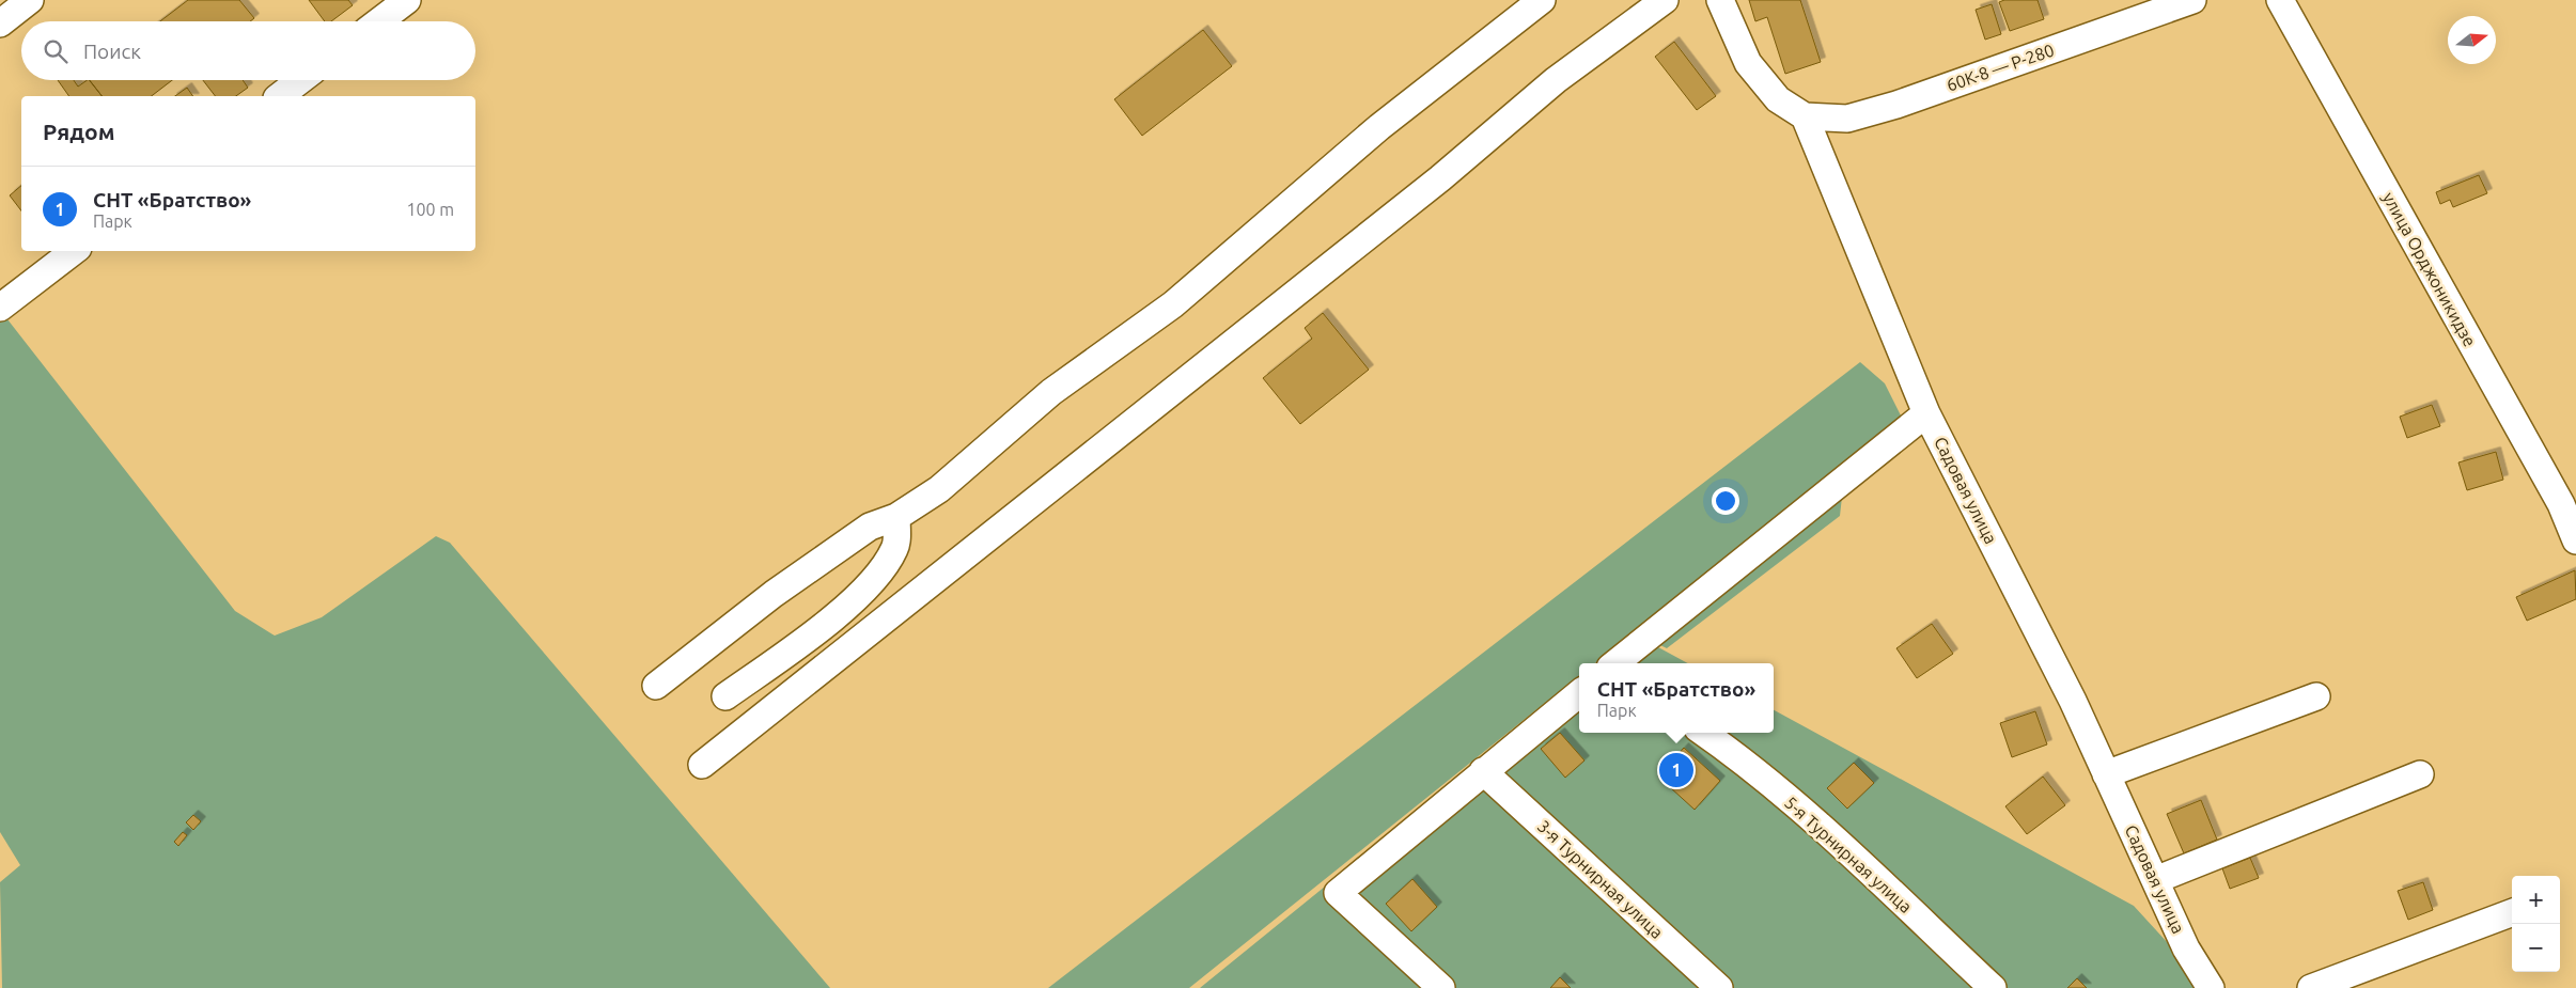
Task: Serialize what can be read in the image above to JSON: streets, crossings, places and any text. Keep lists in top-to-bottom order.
{
  "streets": {
    "street": [
      "60К-8 — Р-280",
      "улица Орджоникидзе",
      "Садовая улица",
      "5-я Турнирная улица",
      "3-я Турнирная улица"
    ]
  },
  "crossings": [
    ["60К-8 — Р-280", "Садовая улица"]
  ],
  "north": "right",
  "page": {
    "search": "Поиск",
    "heading": "Рядом",
    "list": [
      {
        "mark": "1",
        "name": "СНТ «Братство»",
        "note": "Парк",
        "value": "100 m"
      }
    ],
    "popup": ["СНТ «Братство»", "Парк"],
    "pins": "1",
    "map_buttons": ["+", "−"]
  }
}
